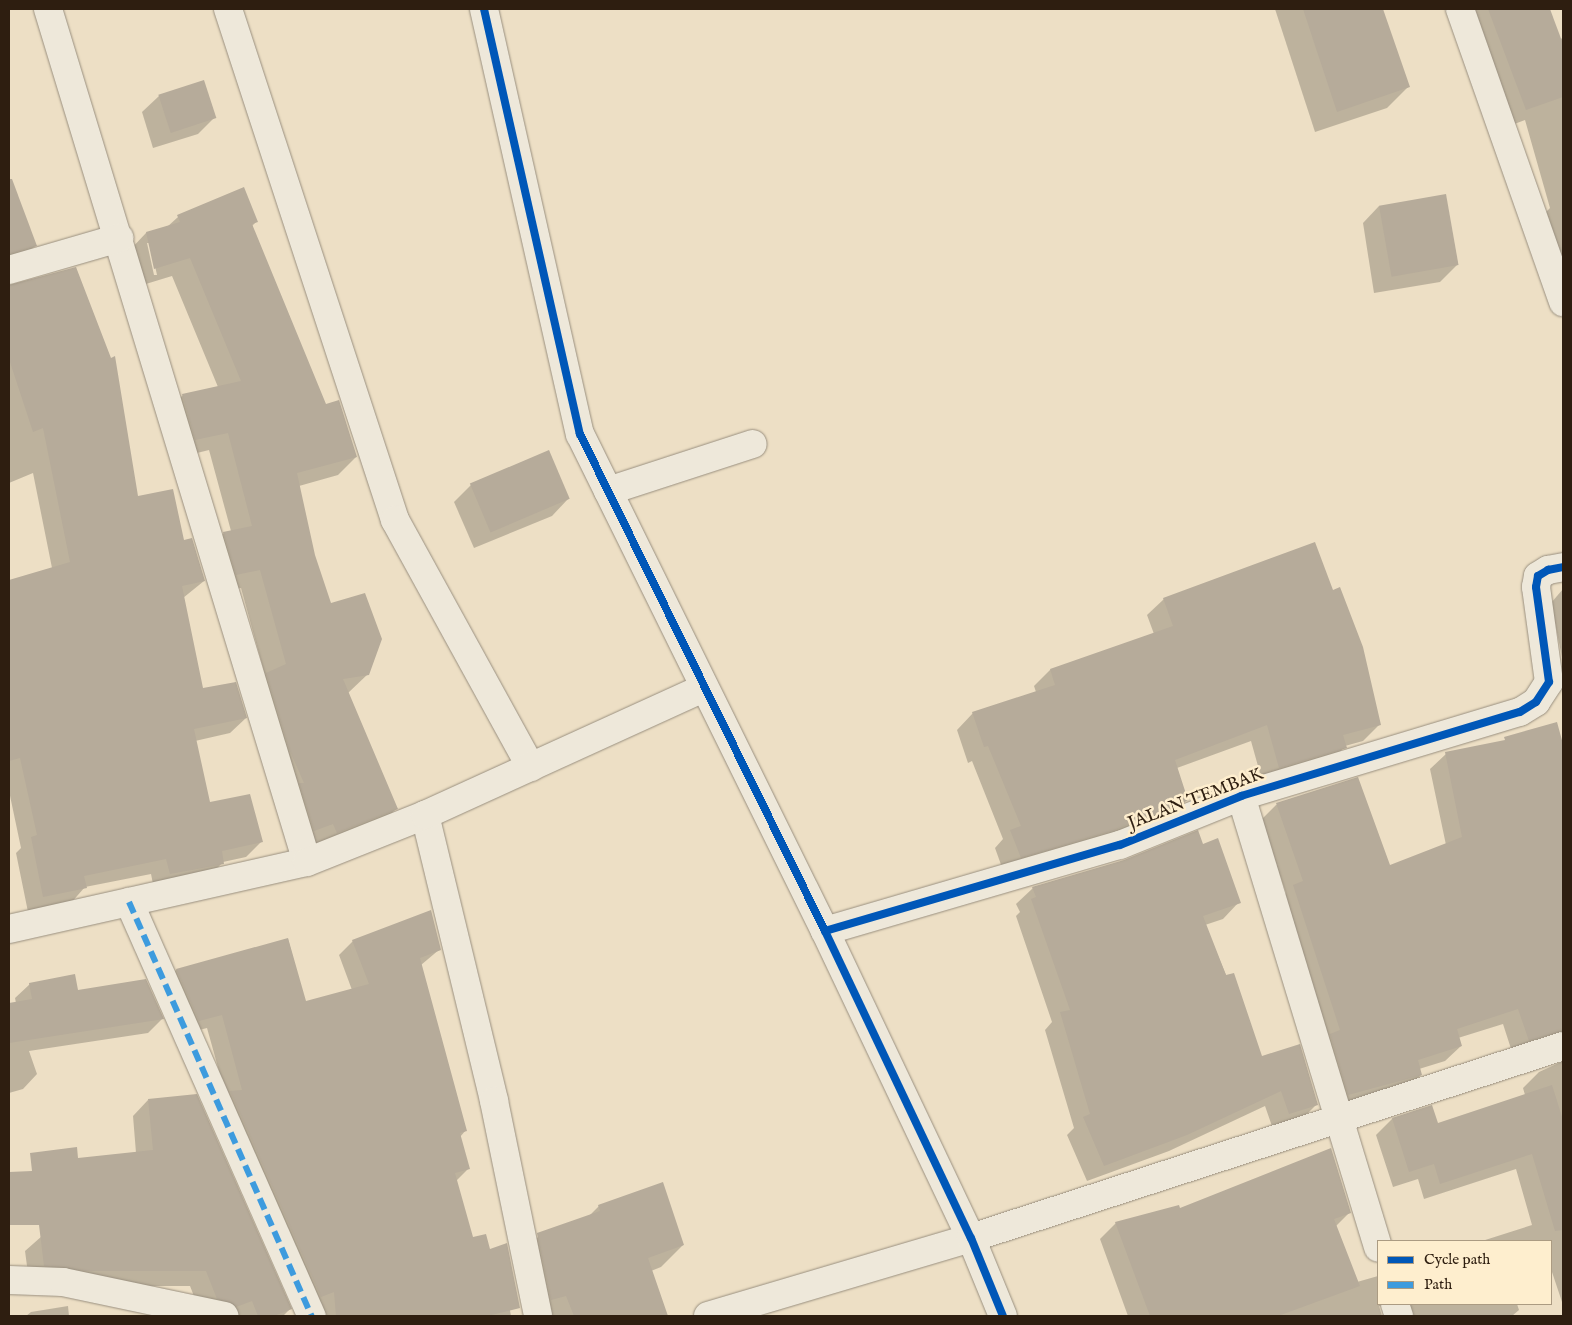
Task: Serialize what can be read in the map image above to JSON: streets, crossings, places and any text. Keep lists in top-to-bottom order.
{
  "streets": {
    "street": ["JALAN TEMBAK"]
  },
  "legend": ["Cycle path", "Path"]
}
